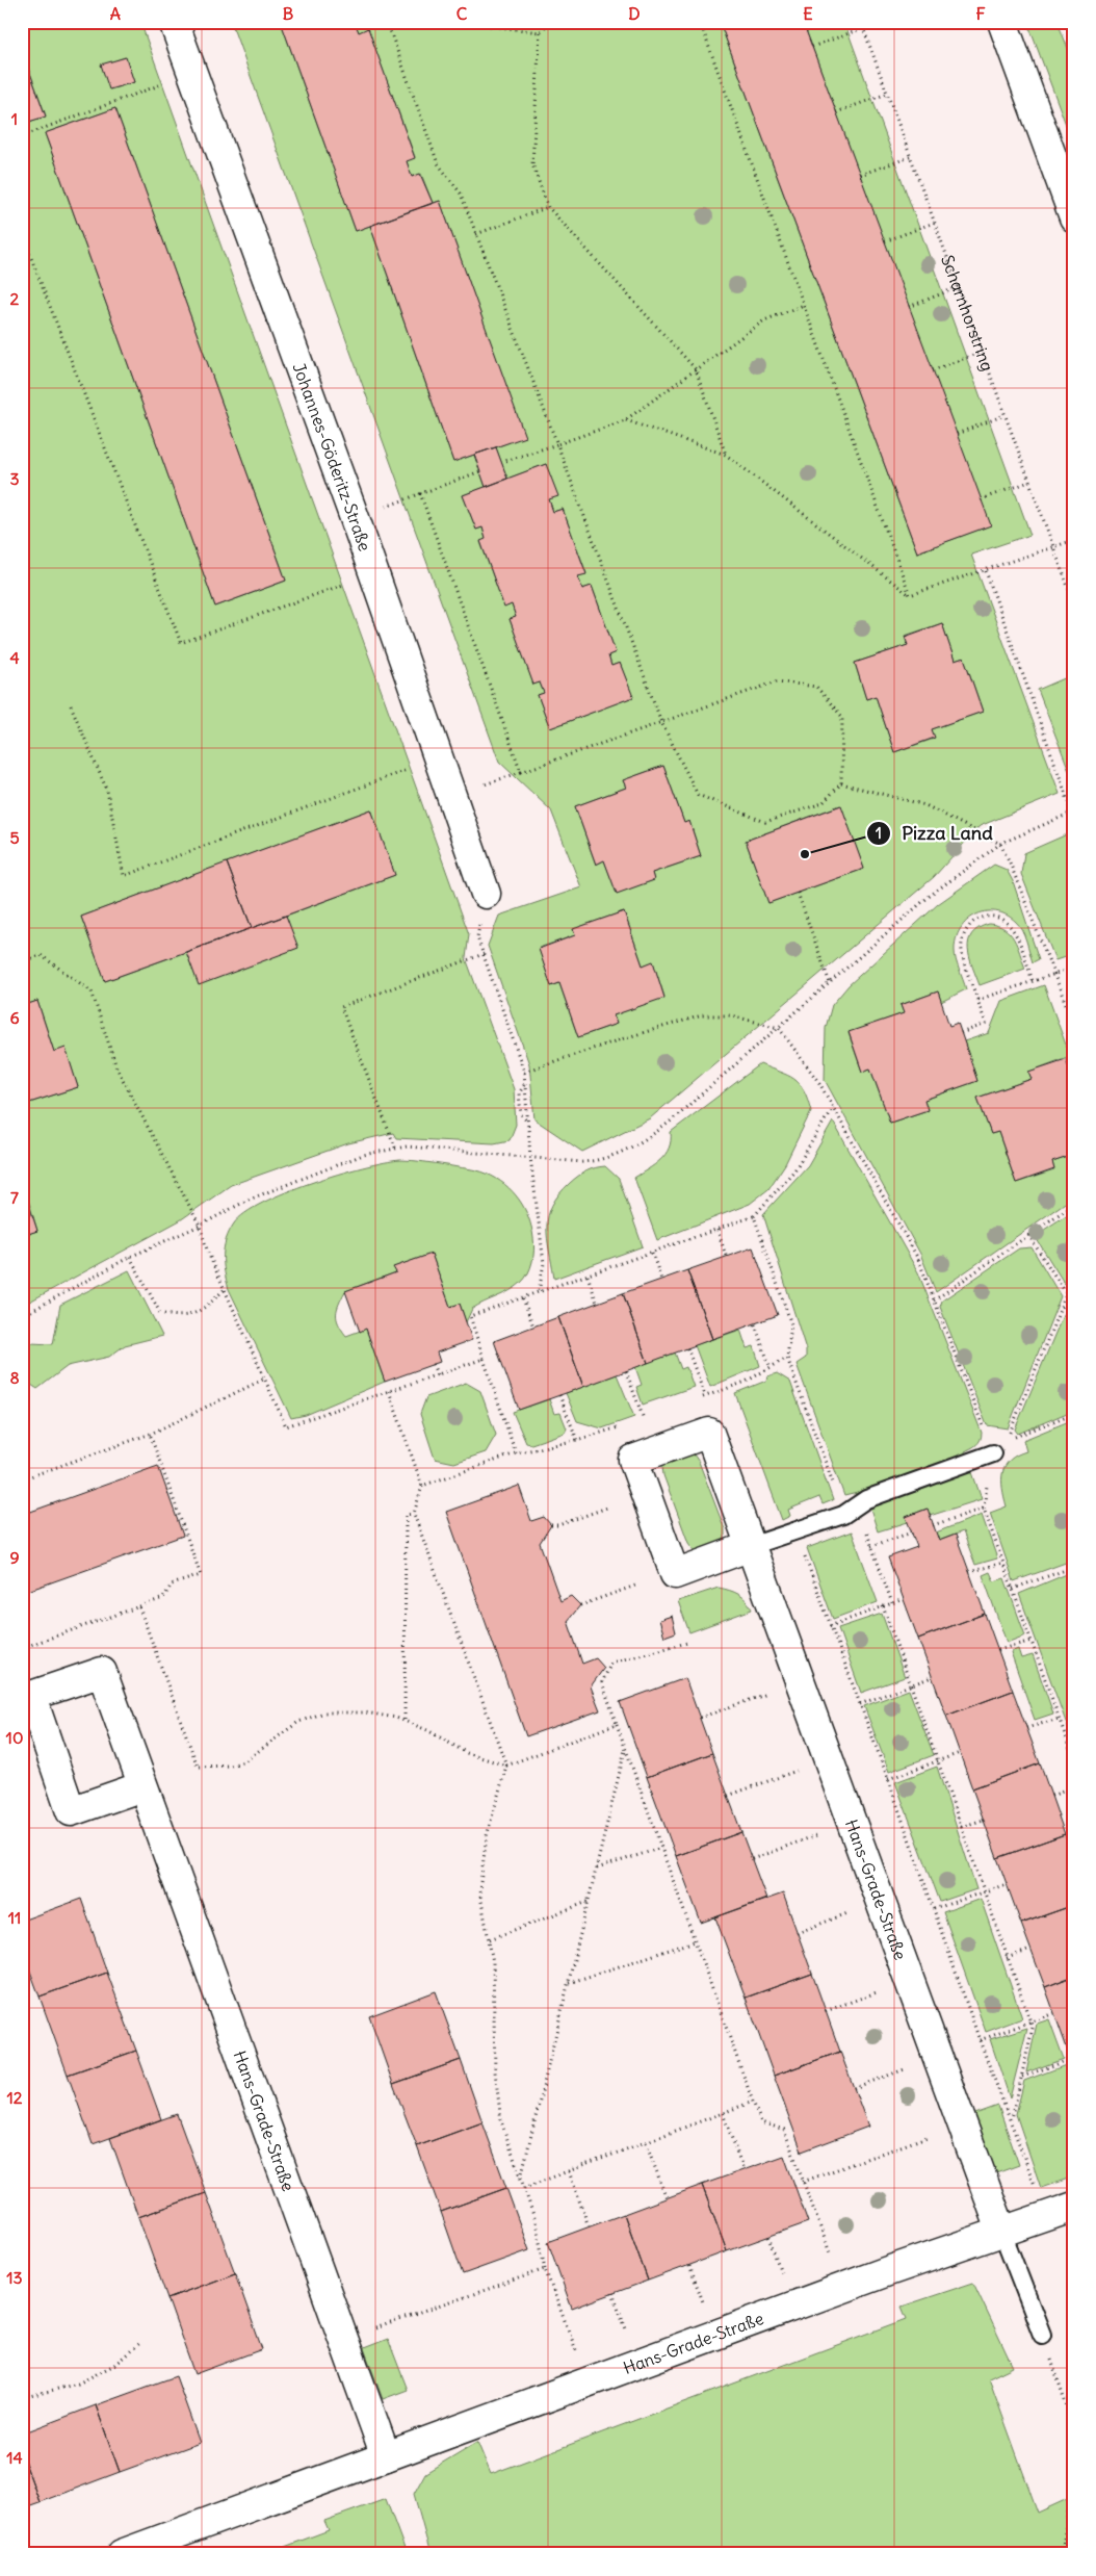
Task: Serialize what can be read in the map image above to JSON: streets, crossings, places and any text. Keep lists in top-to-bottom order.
{
  "streets": {
    "street": ["Johannes-Göderitz-Straße", "Hans-Grade-Straße"],
    "path": ["Scharnhorstring"]
  },
  "places": ["Pizza Land"],
  "grid": {
    "columns": [
      "A",
      "B",
      "C",
      "D",
      "E",
      "F"
    ],
    "rows": [
      "1",
      "2",
      "3",
      "4",
      "5",
      "6",
      "7",
      "8",
      "9",
      "10",
      "11",
      "12",
      "13",
      "14"
    ]
  }
}
